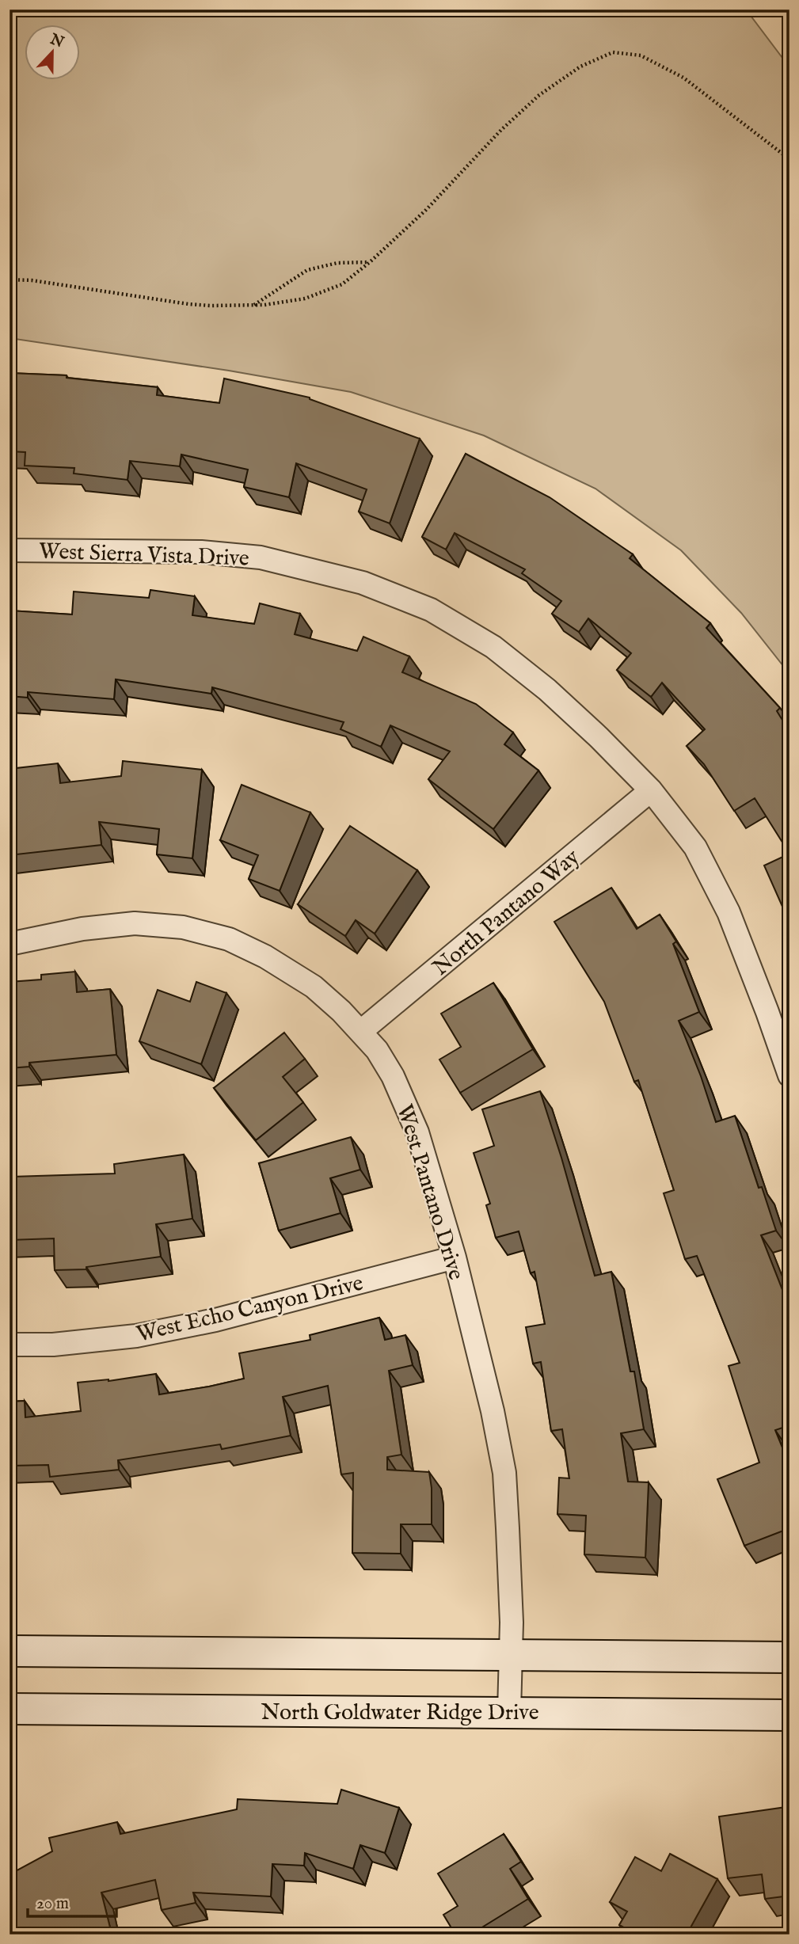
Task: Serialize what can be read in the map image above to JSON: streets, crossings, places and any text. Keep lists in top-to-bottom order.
{
  "streets": {
    "street": [
      "West Sierra Vista Drive",
      "North Pantano Way",
      "West Pantano Drive",
      "West Echo Canyon Drive",
      "North Goldwater Ridge Drive"
    ]
  },
  "crossings": [
    ["West Sierra Vista Drive", "North Pantano Way"],
    ["North Pantano Way", "West Pantano Drive"],
    ["West Pantano Drive", "West Echo Canyon Drive"],
    ["West Pantano Drive", "North Goldwater Ridge Drive"]
  ],
  "scale_bar": "20 m",
  "north": "top"
}
